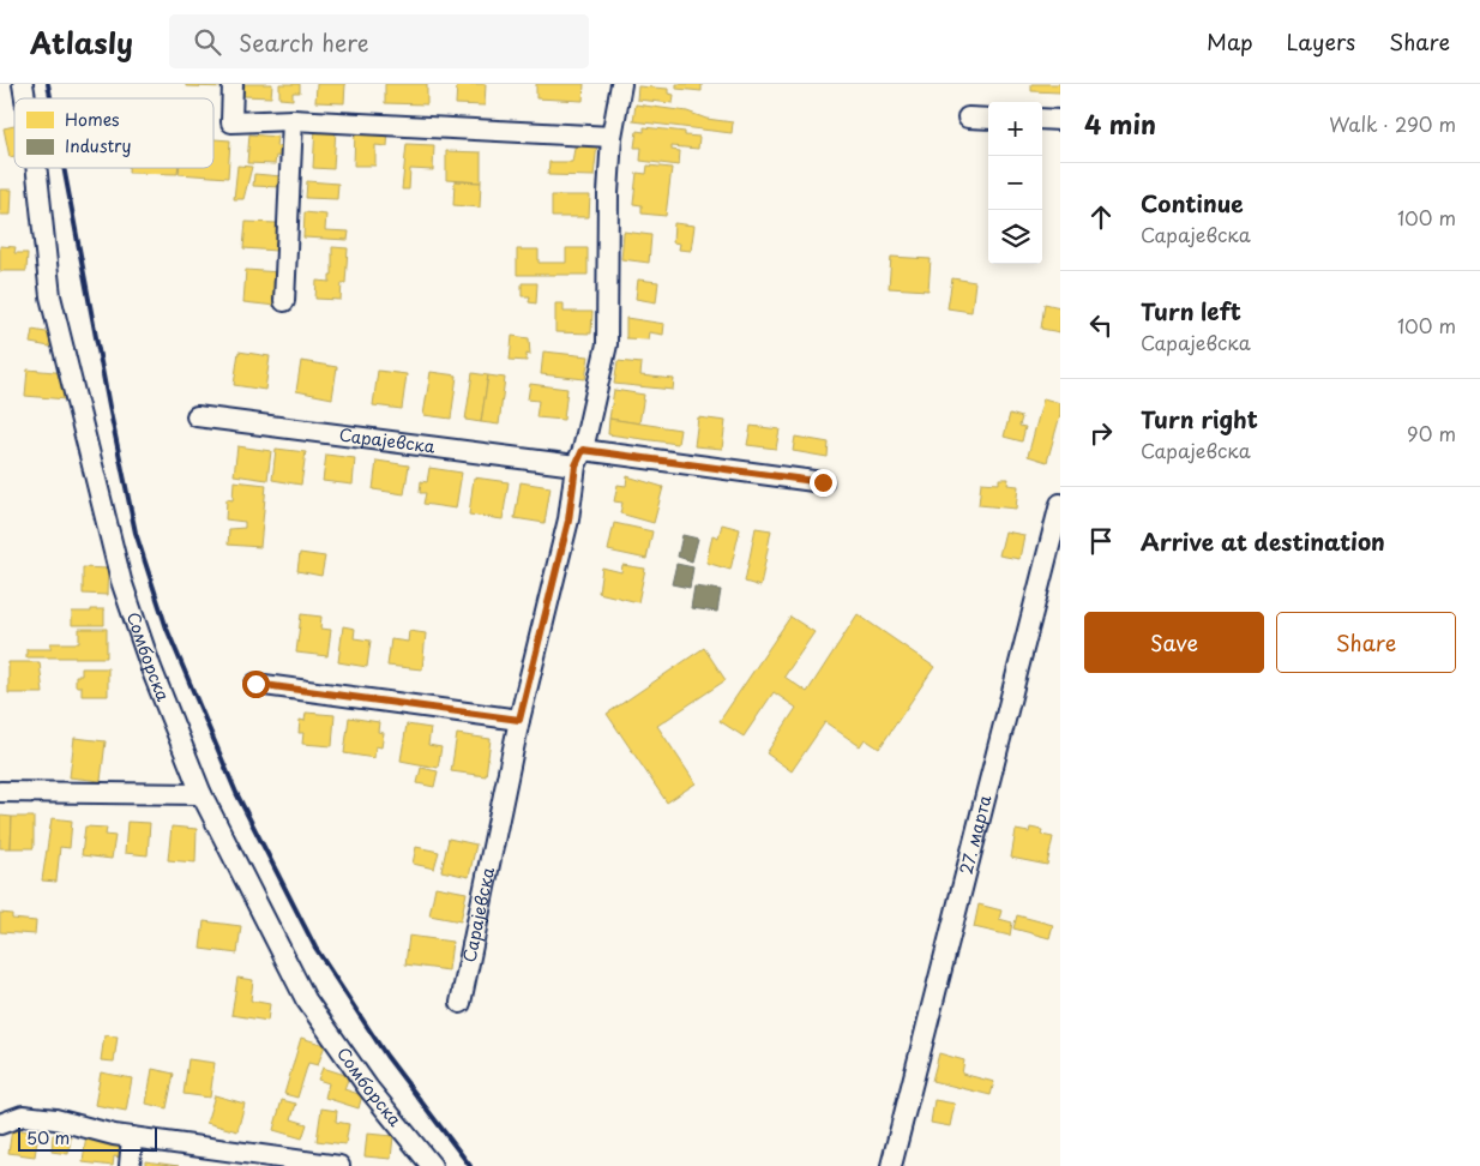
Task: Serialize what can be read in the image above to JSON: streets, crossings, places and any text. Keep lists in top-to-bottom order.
{
  "streets": {
    "street": ["Сарајевска", "Сомборска", "27. марта"]
  },
  "legend": ["Homes", "Industry"],
  "scale_bar": "50 m",
  "page": {
    "header": "Atlasly",
    "search": "Search here",
    "nav": ["Map", "Layers", "Share"],
    "heading": ["4 min", "Walk · 290 m"],
    "map_buttons": ["+", "−"],
    "list": [
      ["Continue", "Сарајевска", "100 m"],
      ["Turn left", "Сарајевска", "100 m"],
      ["Turn right", "Сарајевска", "90 m"],
      "Arrive at destination"
    ],
    "buttons": ["Save", "Share"],
    "scale": "50 m"
  }
}
